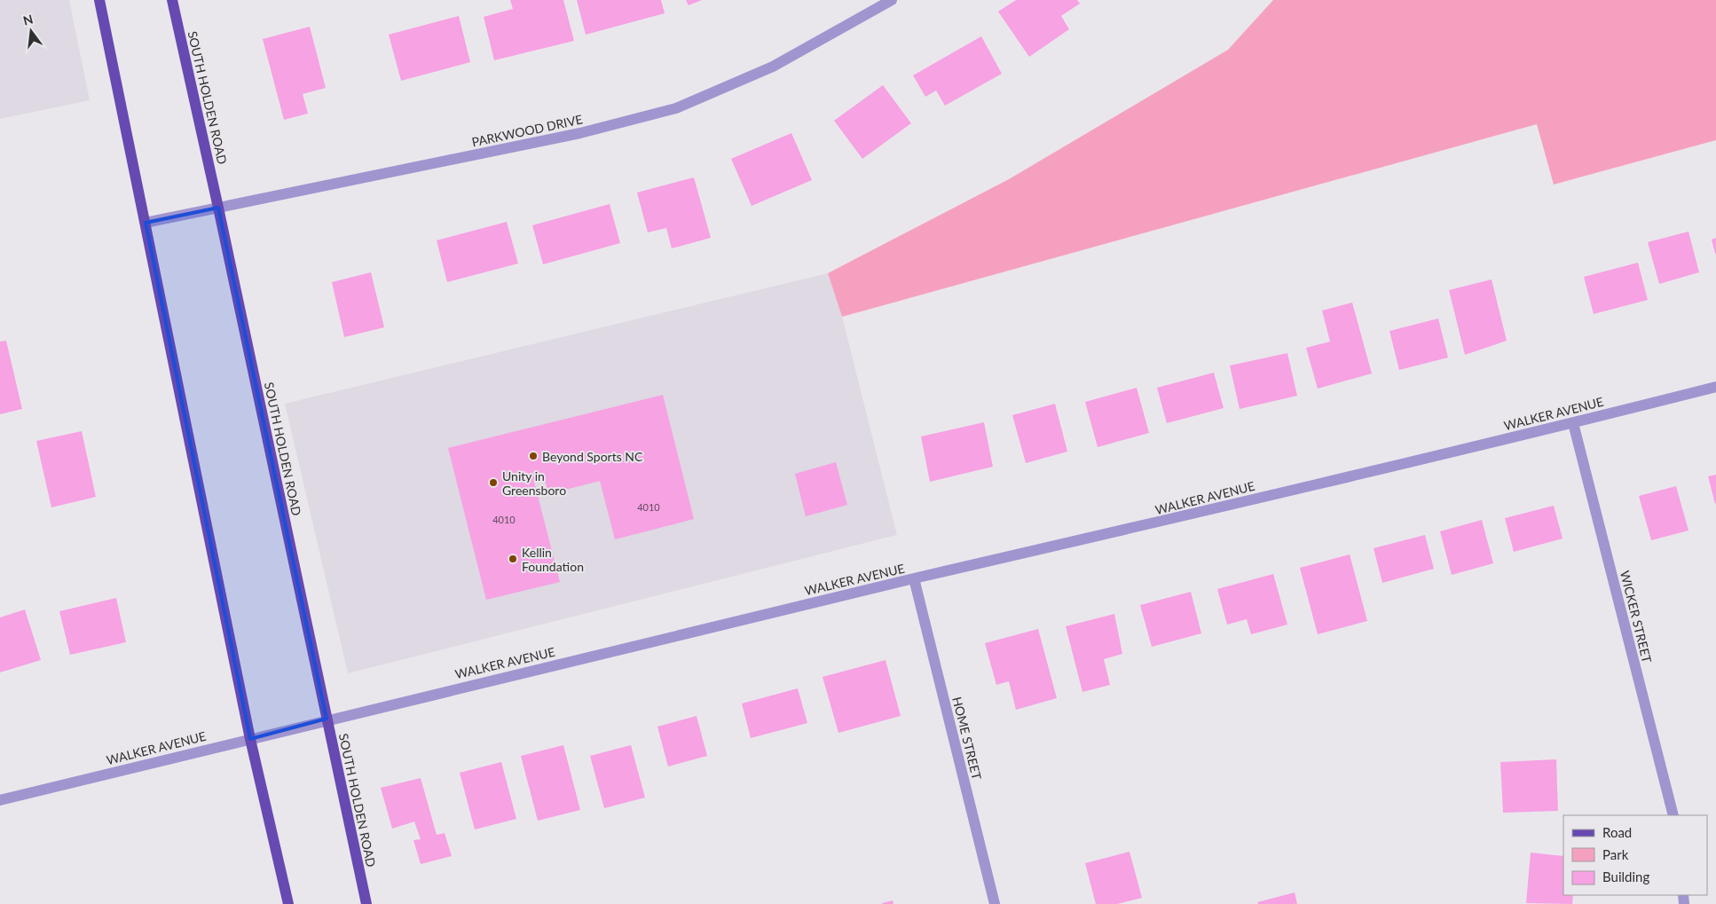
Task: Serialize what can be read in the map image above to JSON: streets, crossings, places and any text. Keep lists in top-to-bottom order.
{
  "streets": {
    "main road": ["SOUTH HOLDEN ROAD"],
    "street": [
      "PARKWOOD DRIVE",
      "WALKER AVENUE",
      "WICKER STREET",
      "HOME STREET"
    ]
  },
  "crossings": [
    ["SOUTH HOLDEN ROAD", "PARKWOOD DRIVE"],
    ["SOUTH HOLDEN ROAD", "WALKER AVENUE"],
    ["WALKER AVENUE", "WICKER STREET"],
    ["WALKER AVENUE", "HOME STREET"]
  ],
  "places": ["Beyond Sports NC", "Unity in Greensboro", "Kellin Foundation"],
  "house_numbers": ["4010", "4010"],
  "legend": ["Road", "Park", "Building"],
  "north": "top"
}
